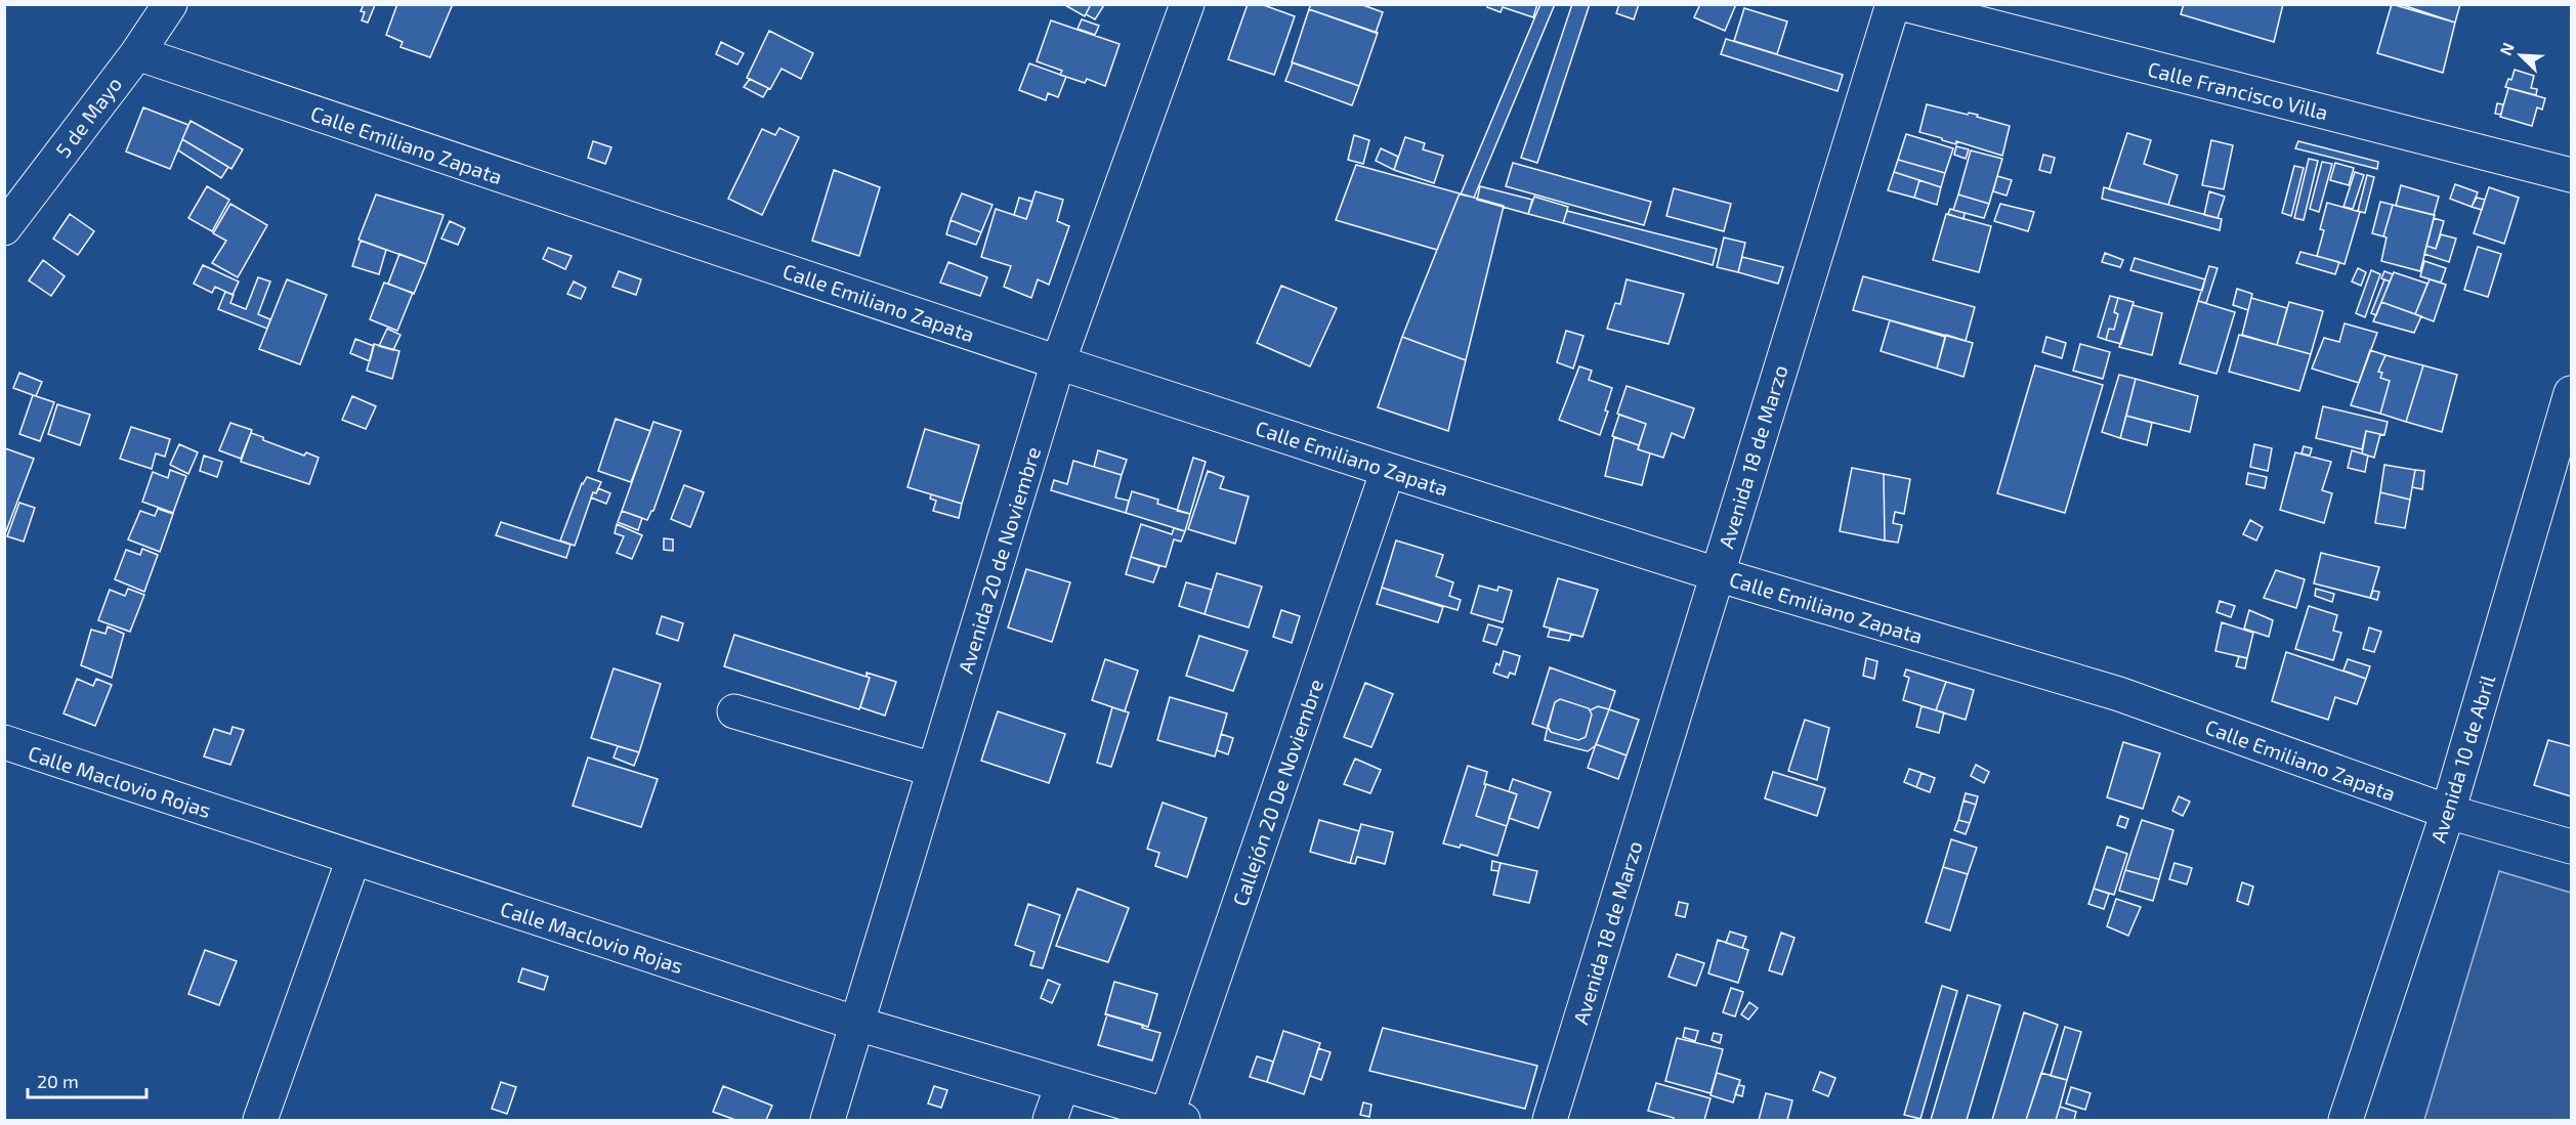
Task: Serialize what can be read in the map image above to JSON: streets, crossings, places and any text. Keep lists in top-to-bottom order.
{
  "streets": {
    "street": [
      "Calle Francisco Villa",
      "5 de Mayo",
      "Calle Emiliano Zapata",
      "Avenida 18 de Marzo",
      "Avenida 20 de Noviembre",
      "Avenida 10 de Abril",
      "Calle Maclovio Rojas",
      "Callejón 20 De Noviembre"
    ]
  },
  "crossings": [
    ["5 de Mayo", "Calle Emiliano Zapata"],
    ["Calle Emiliano Zapata", "Avenida 18 de Marzo"],
    ["Calle Emiliano Zapata", "Avenida 20 de Noviembre"],
    ["Calle Emiliano Zapata", "Avenida 10 de Abril"],
    ["Calle Emiliano Zapata", "Callejón 20 De Noviembre"],
    ["Avenida 20 de Noviembre", "Calle Maclovio Rojas"],
    ["Calle Maclovio Rojas", "Callejón 20 De Noviembre"]
  ],
  "scale_bar": "20 m",
  "north": "top left"
}
